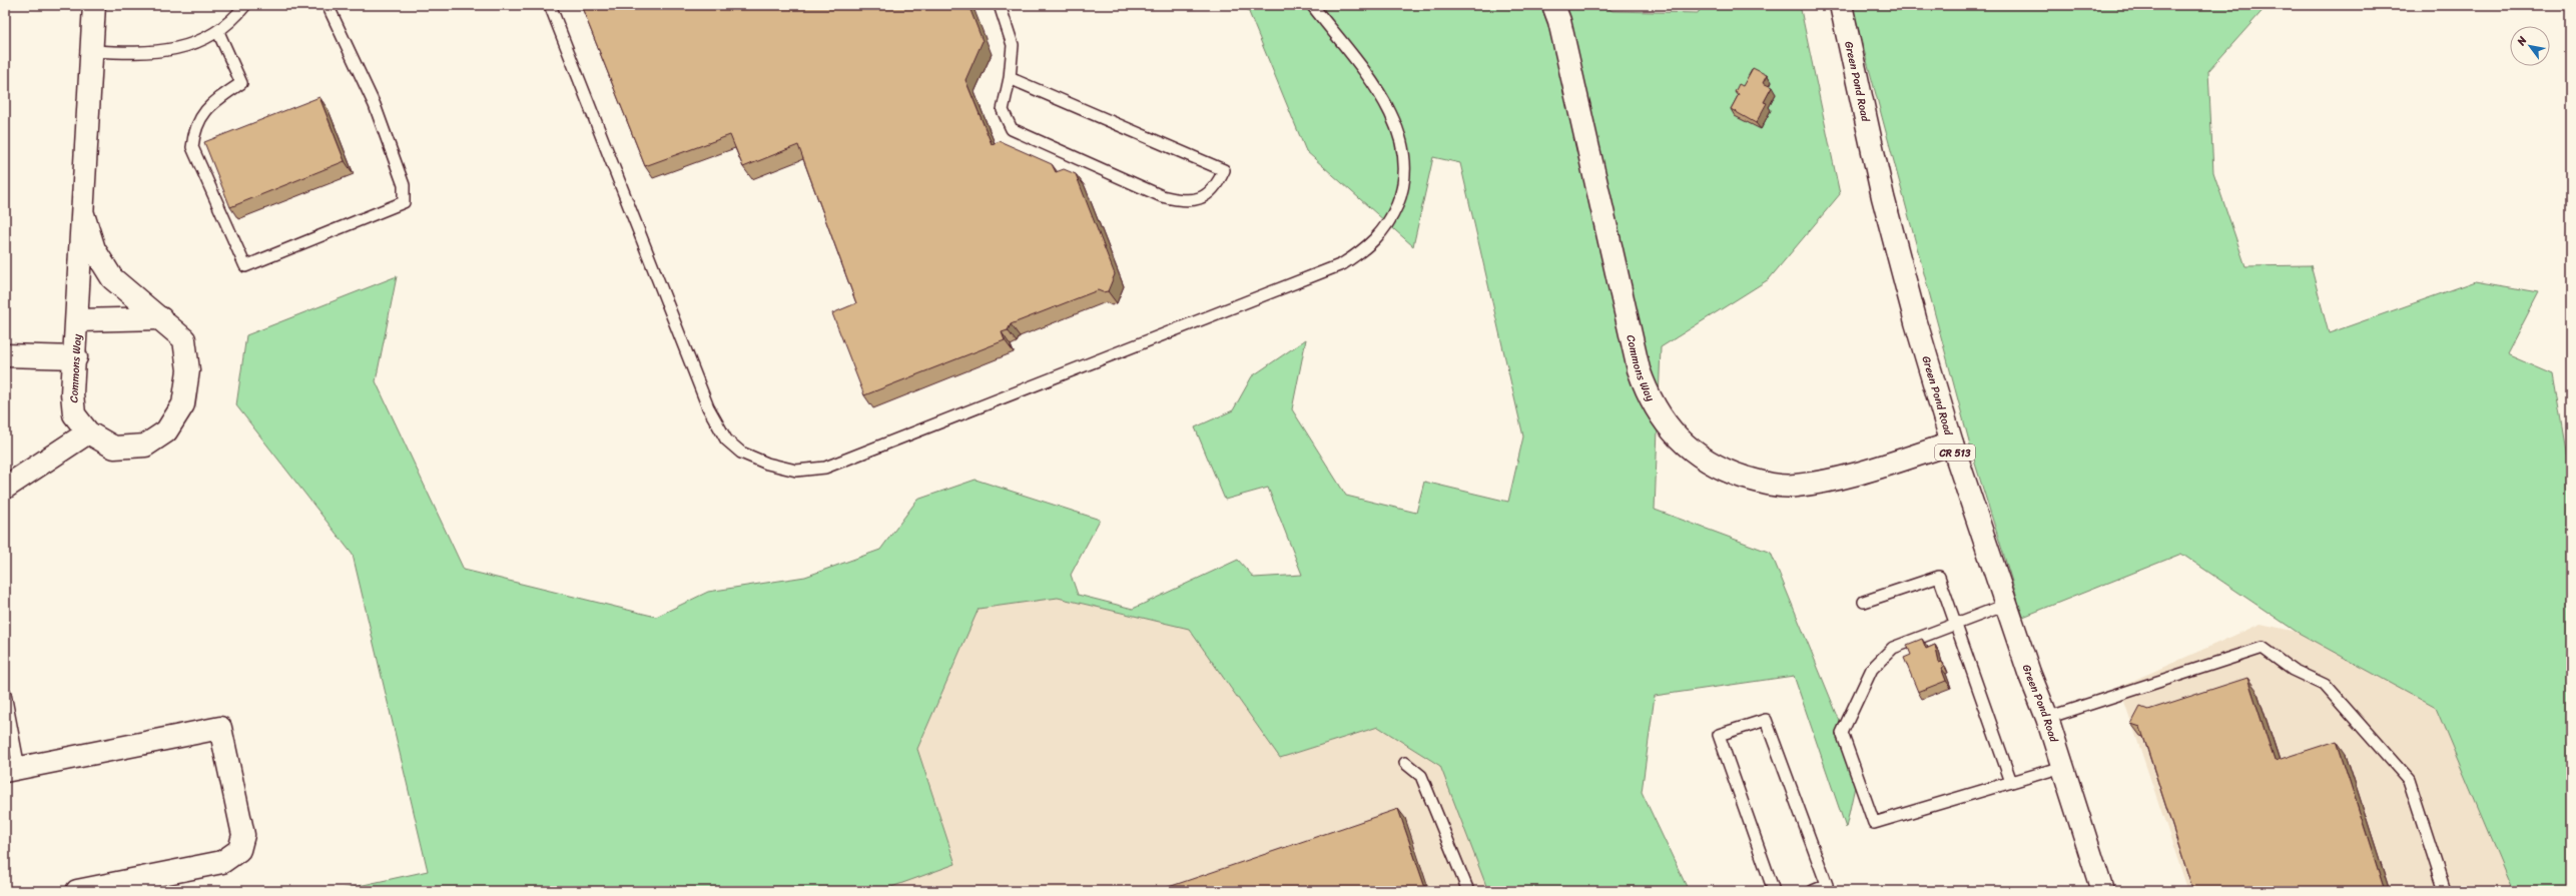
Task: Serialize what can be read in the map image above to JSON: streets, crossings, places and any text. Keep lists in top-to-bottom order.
{
  "streets": {
    "street": ["Green Pond Road", "Commons Way", "CR 513"]
  },
  "crossings": [
    ["Green Pond Road", "Commons Way"]
  ],
  "north": "top left"
}
